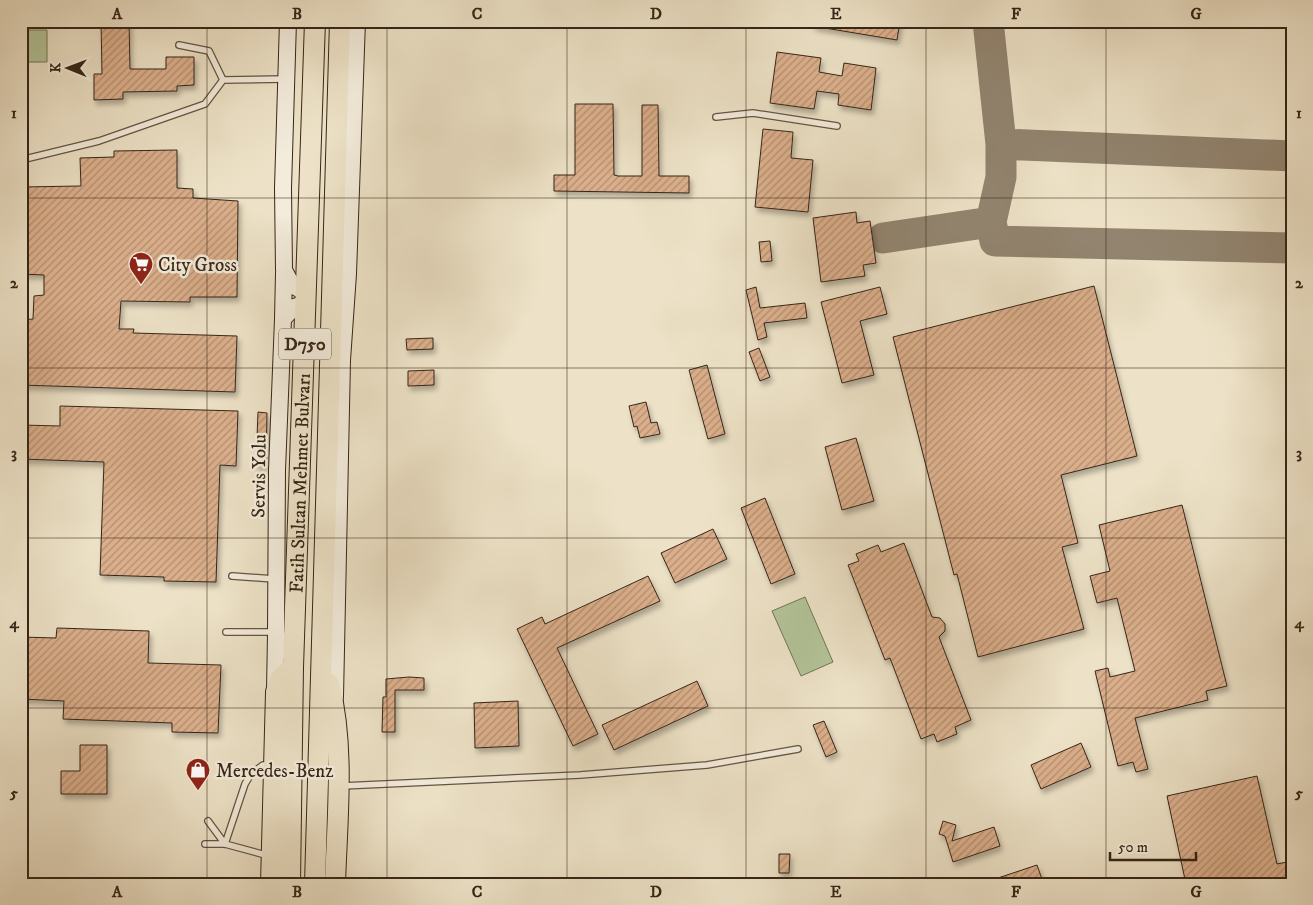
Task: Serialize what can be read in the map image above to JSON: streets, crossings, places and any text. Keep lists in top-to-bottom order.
{
  "streets": {
    "highway": ["D750", "Fatih Sultan Mehmet Bulvarı"],
    "street": ["Servis Yolu"]
  },
  "places": {
    "supermarket": ["City Gross"],
    "shop": ["Mercedes-Benz"]
  },
  "scale_bar": "50 m",
  "north": "left",
  "grid": {
    "columns": [
      "A",
      "B",
      "C",
      "D",
      "E",
      "F",
      "G"
    ],
    "rows": [
      "1",
      "2",
      "3",
      "4",
      "5"
    ]
  }
}
